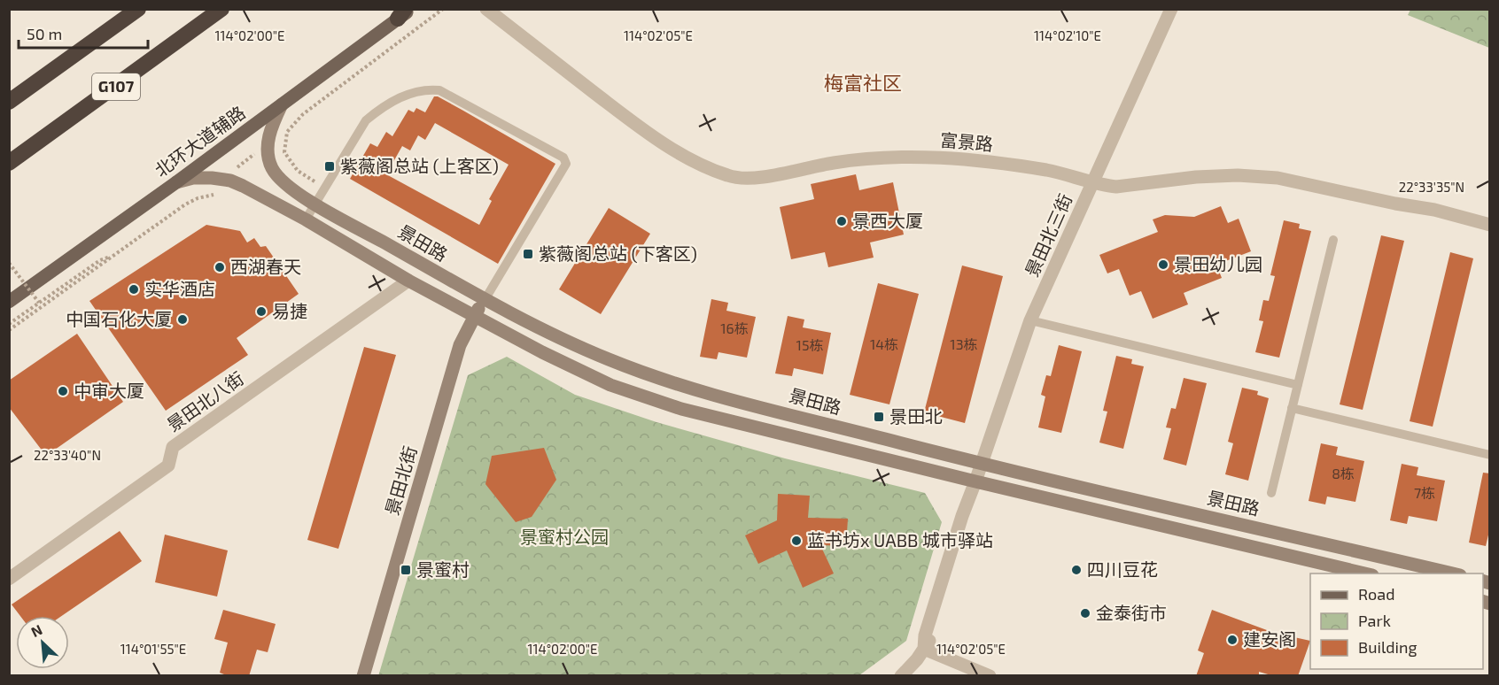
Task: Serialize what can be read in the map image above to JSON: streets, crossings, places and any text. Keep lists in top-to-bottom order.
{
  "streets": {
    "highway": ["G107"],
    "main road": ["北环大道辅路", "景田路", "景田北街"],
    "street": ["富景路", "景田北三街", "景田北八街"]
  },
  "crossings": [
    ["北环大道辅路", "景田路"],
    ["富景路", "景田北三街"],
    ["景田北三街", "景田路"],
    ["景田路", "景田北街"]
  ],
  "districts": ["梅富社区"],
  "parks": ["景蜜村公园"],
  "places": {
    "transit": [
      "紫薇阁总站 (上客区)",
      "紫薇阁总站 (下客区)",
      "景田北",
      "景蜜村"
    ],
    "other": [
      "景西大厦",
      "景田幼儿园",
      "西湖春天",
      "实华酒店",
      "易捷",
      "中国石化大厦",
      "中审大厦",
      "蓝书坊x UABB 城市驿站",
      "四川豆花",
      "金泰街市",
      "建安阁"
    ]
  },
  "house_numbers": [
    "16栋",
    "14栋",
    "13栋",
    "15栋",
    "8栋",
    "7栋"
  ],
  "legend": ["Road", "Park", "Building"],
  "scale_bar": "50 m",
  "north": "top left",
  "coordinates": [
    "114°02'00\"E",
    "114°02'05\"E",
    "114°02'10\"E",
    "22°33'35\"N",
    "22°33'40\"N",
    "114°01'55\"E"
  ]
}
